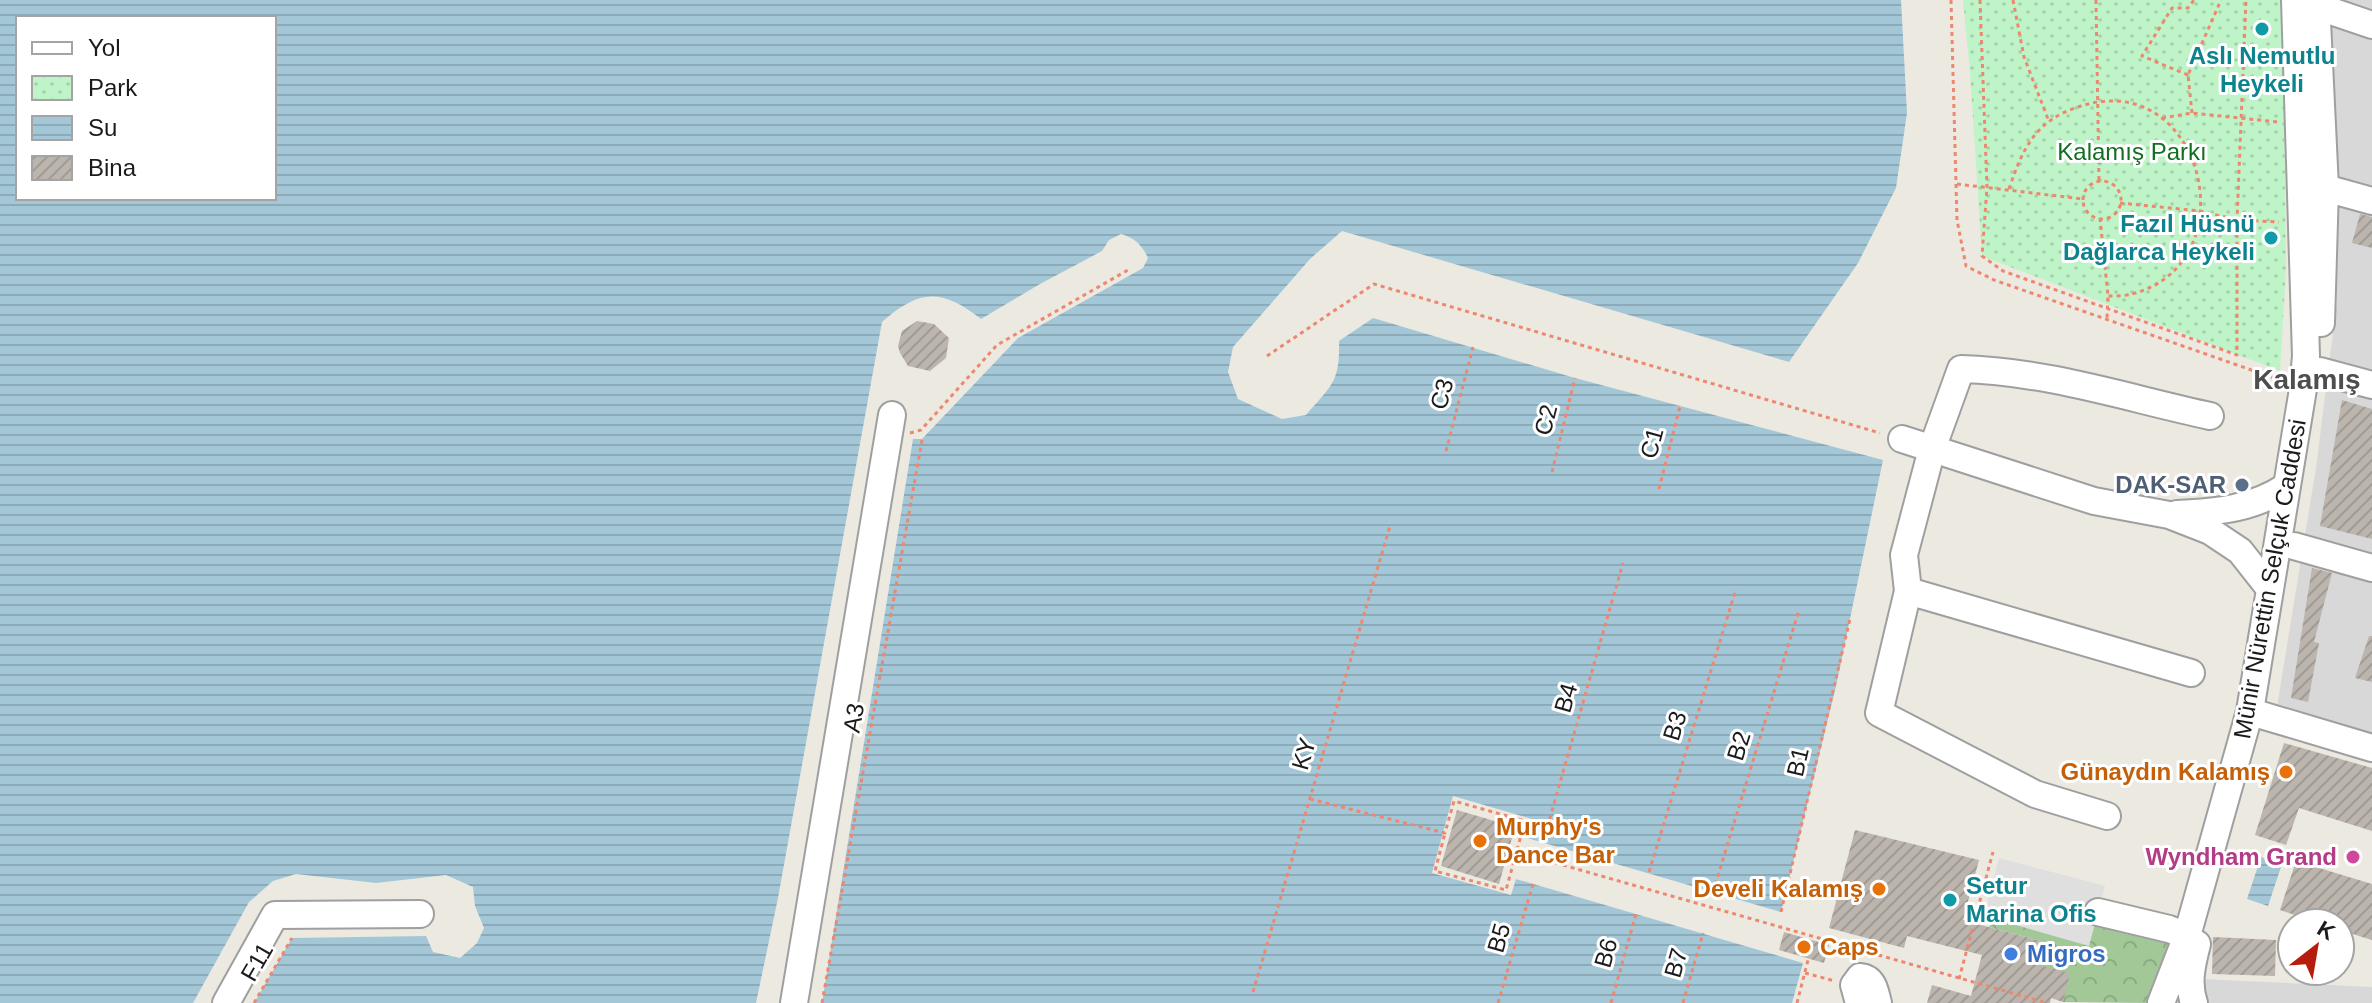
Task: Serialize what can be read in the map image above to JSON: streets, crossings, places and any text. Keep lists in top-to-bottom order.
{
  "streets": {
    "street": ["Münir Nürettin Selçuk Caddesi"],
    "path": [
      "C3",
      "C2",
      "C1",
      "B4",
      "A3",
      "B3",
      "B2",
      "KY",
      "B1",
      "B5",
      "B6",
      "F11",
      "B7"
    ]
  },
  "districts": ["Kalamış"],
  "parks": ["Kalamış Parkı"],
  "places": [
    "Aslı Nemutlu Heykeli",
    "Fazıl Hüsnü Dağlarca Heykeli",
    "DAK-SAR",
    "Günaydın Kalamış",
    "Murphy's Dance Bar",
    "Wyndham Grand",
    "Develi Kalamış",
    "Setur Marina Ofis",
    "Caps",
    "Migros"
  ],
  "legend": [
    "Yol",
    "Park",
    "Su",
    "Bina"
  ],
  "north": "top right"
}
